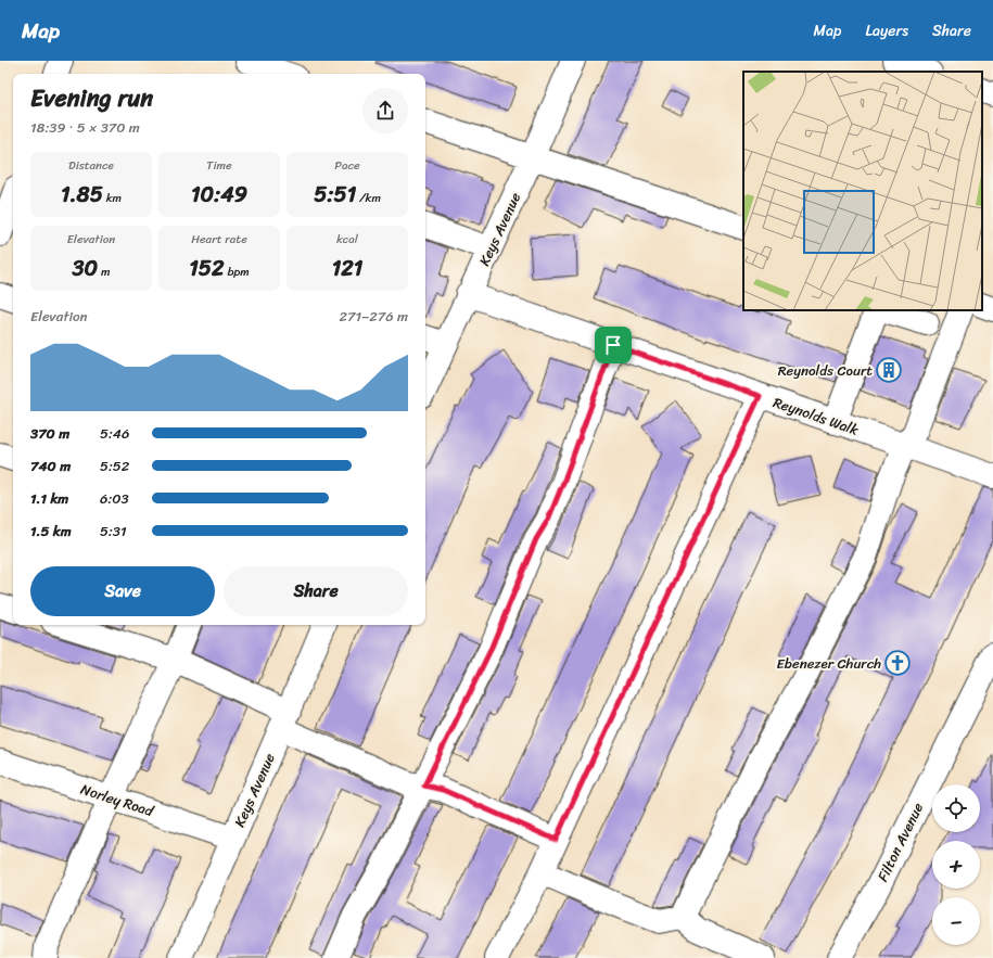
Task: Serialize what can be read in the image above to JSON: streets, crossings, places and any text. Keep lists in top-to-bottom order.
{
  "streets": {
    "street": [
      "Keys Avenue",
      "Reynolds Walk",
      "Norley Road",
      "Filton Avenue"
    ]
  },
  "crossings": [
    ["Keys Avenue", "Reynolds Walk"],
    ["Keys Avenue", "Norley Road"]
  ],
  "places": {
    "building": ["Reynolds Court"],
    "church": ["Ebenezer Church"]
  },
  "page": {
    "header": "Map",
    "nav": ["Map", "Layers", "Share"],
    "heading": ["Evening run", "18:39 · 5 × 370 m"],
    "stats": [
      ["Distance", "1.85 km"],
      ["Time", "10:49"],
      ["Pace", "5:51 /km"],
      ["Elevation", "30 m"],
      ["Heart rate", "152 bpm"],
      ["kcal", "121"]
    ],
    "chart": ["Elevation", "271–276 m"],
    "list": [
      {
        "name": "370 m",
        "note": "5:46"
      },
      {
        "name": "740 m",
        "note": "5:52"
      },
      {
        "name": "1.1 km",
        "note": "6:03"
      },
      {
        "name": "1.5 km",
        "note": "5:31"
      }
    ],
    "buttons": ["Save", "Share"],
    "map_buttons": ["+", "−"]
  }
}
